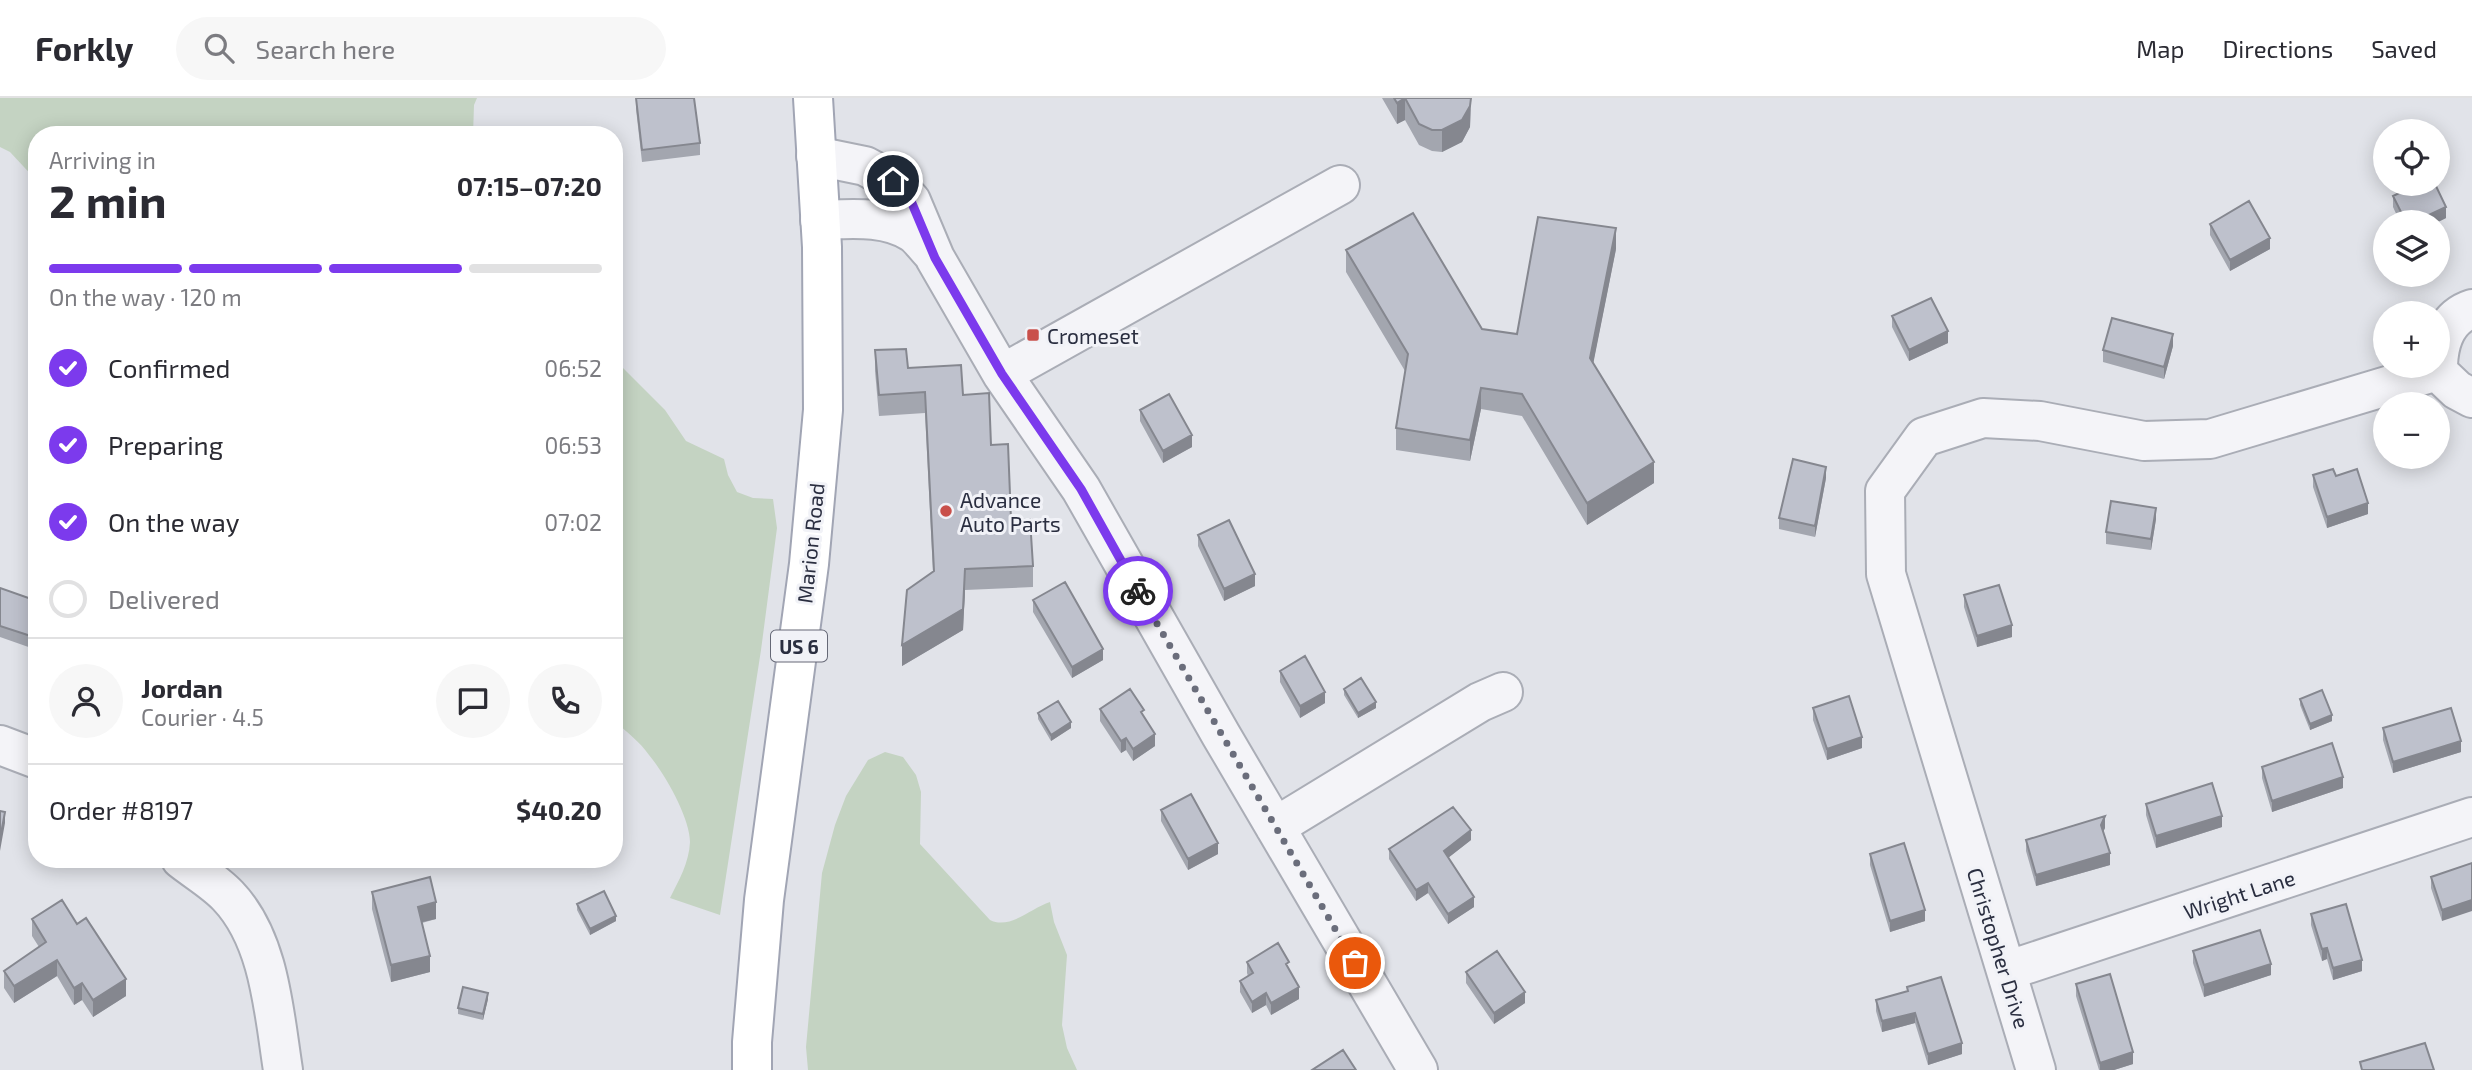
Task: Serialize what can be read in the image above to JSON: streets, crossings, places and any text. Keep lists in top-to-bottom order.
{
  "streets": {
    "main road": ["Marion Road", "US 6"],
    "street": ["Wright Lane", "Christopher Drive"]
  },
  "crossings": [
    ["Wright Lane", "Christopher Drive"]
  ],
  "places": {
    "transit": ["Cromeset"],
    "other": ["Advance Auto Parts"]
  },
  "page": {
    "header": "Forkly",
    "search": "Search here",
    "nav": ["Map", "Directions", "Saved"],
    "map_buttons": ["+", "−"],
    "heading": ["2 min", "Arriving in", "07:15–07:20"],
    "panel": [
      "Jordan",
      "Courier · 4.5",
      "Order #8197",
      "$40.20"
    ],
    "bar": "On the way · 120 m",
    "list": [
      ["Confirmed", "06:52"],
      ["Preparing", "06:53"],
      ["On the way", "07:02"],
      "Delivered"
    ]
  }
}
